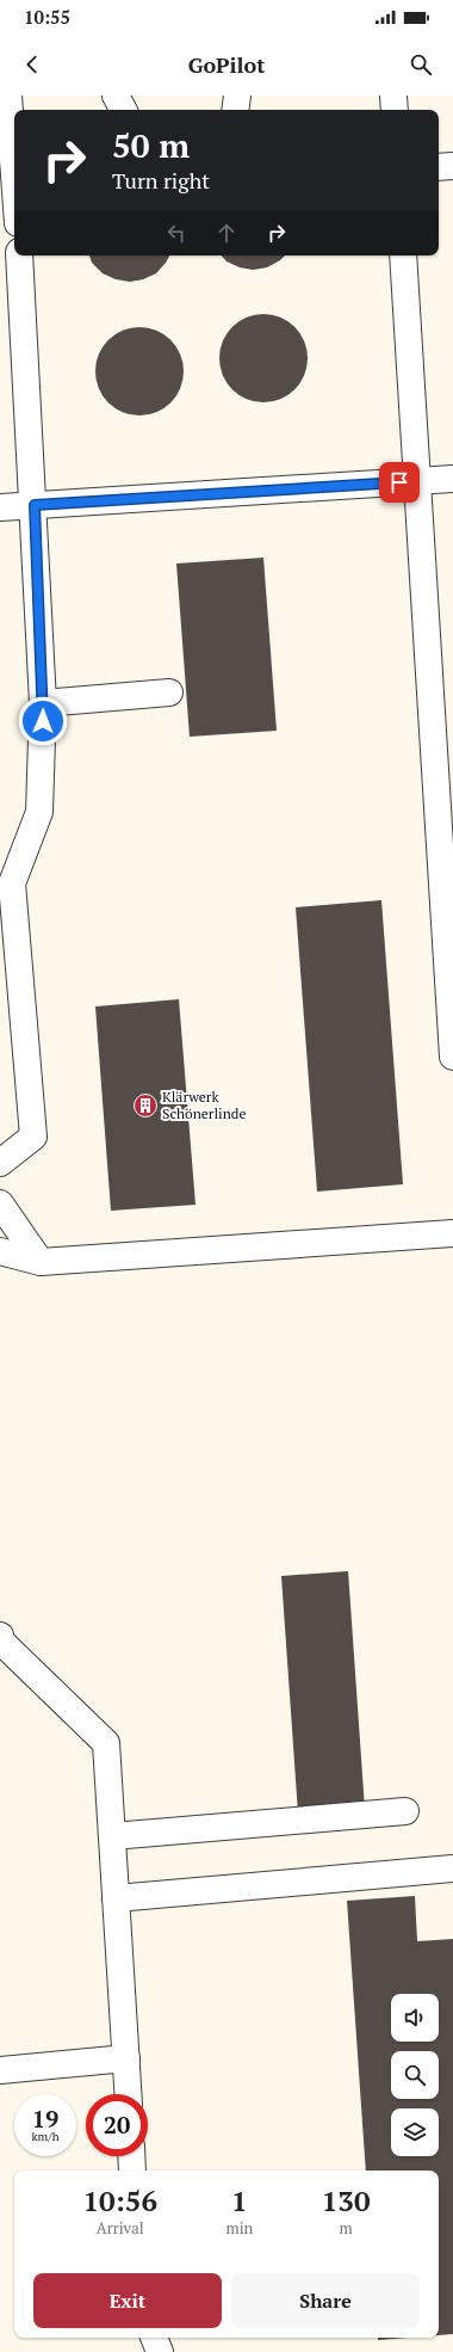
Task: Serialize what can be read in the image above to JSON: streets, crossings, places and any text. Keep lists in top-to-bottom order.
{
  "places": {
    "building": ["Klärwerk Schönerlinde"]
  },
  "page": {
    "status": "10:55",
    "header": "GoPilot",
    "turn": ["50 m", "Turn right"],
    "speed": "19 km/h",
    "limit": "20",
    "eta": [
      "10:56",
      "Arrival",
      "1",
      "min",
      "130",
      "m"
    ],
    "buttons": ["Exit", "Share"]
  }
}
